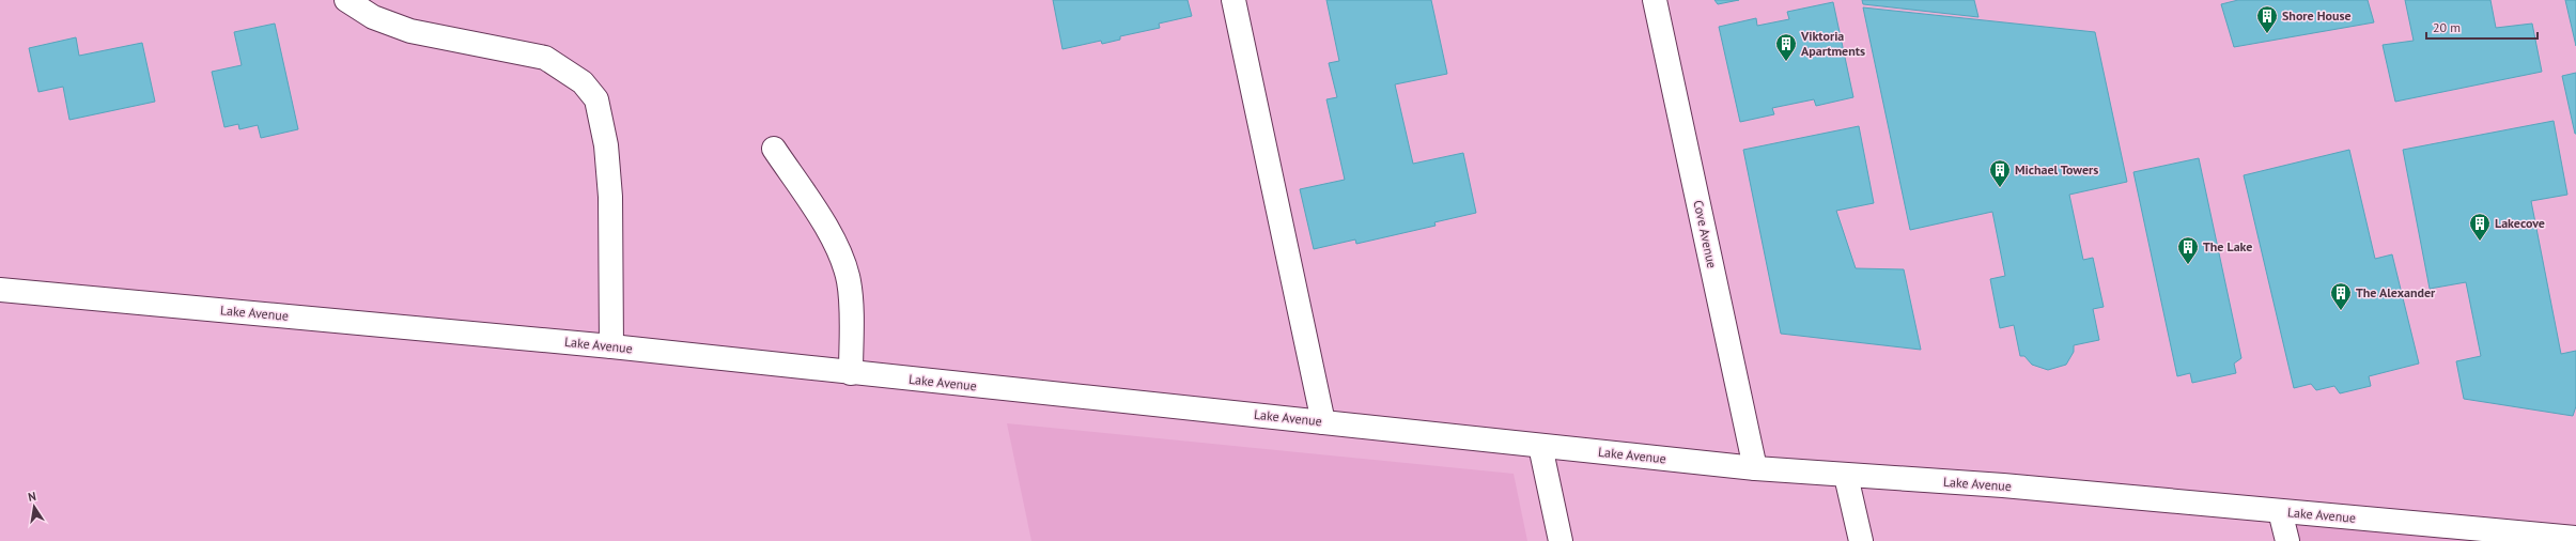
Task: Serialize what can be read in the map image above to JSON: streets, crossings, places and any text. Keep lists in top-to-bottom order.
{
  "streets": {
    "street": ["Cove Avenue", "Lake Avenue"]
  },
  "crossings": [
    ["Cove Avenue", "Lake Avenue"]
  ],
  "places": {
    "building": [
      "Shore House",
      "Viktoria Apartments",
      "Michael Towers",
      "Lakecove",
      "The Lake",
      "The Alexander"
    ]
  },
  "scale_bar": "20 m",
  "north": "top"
}
